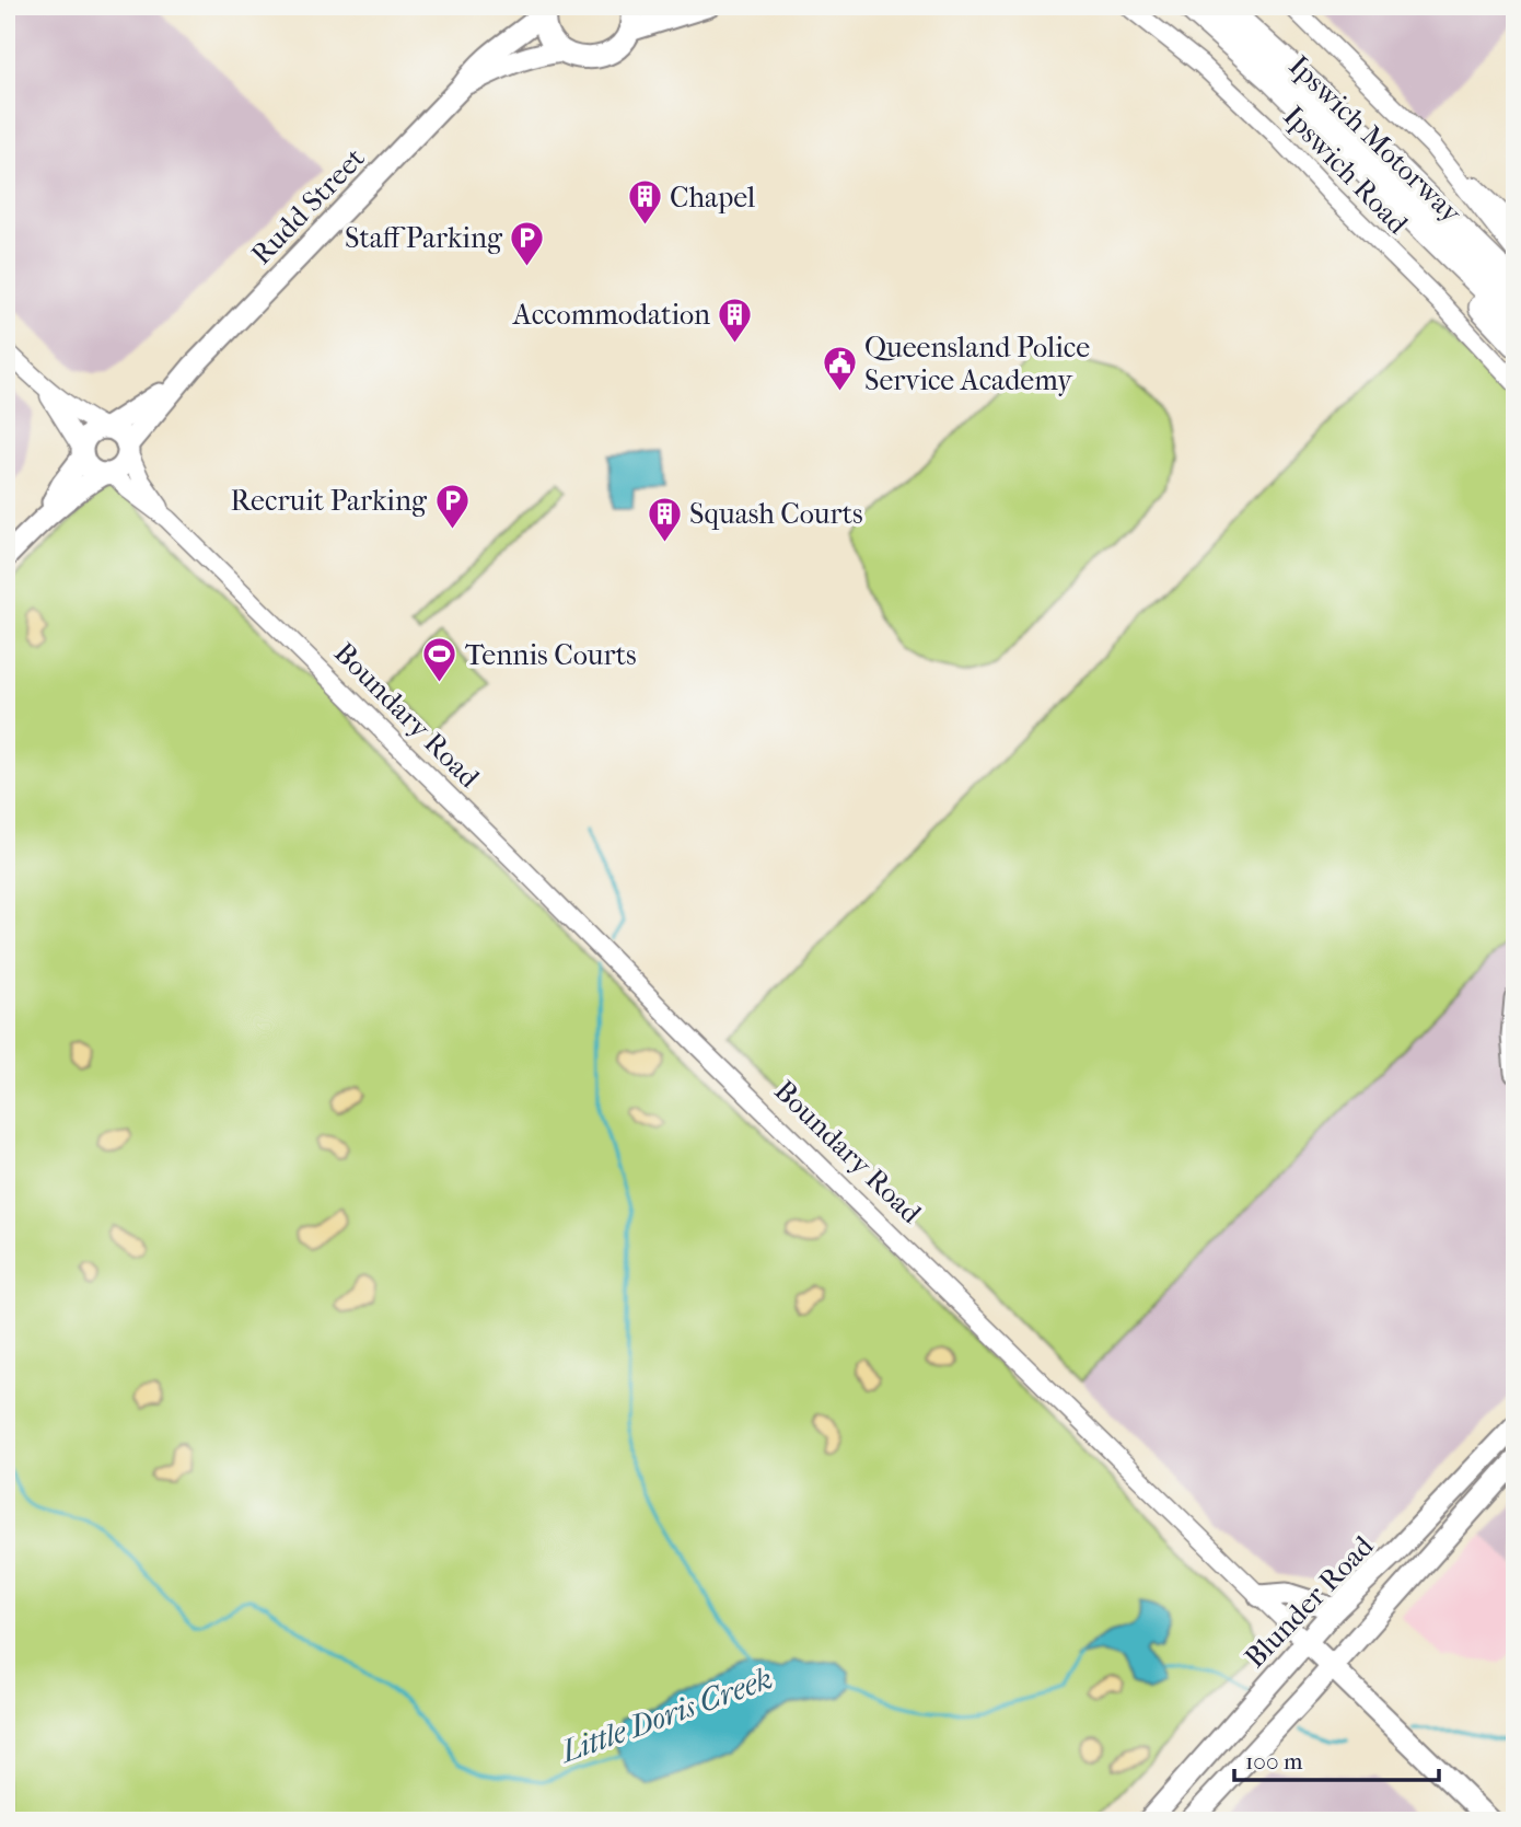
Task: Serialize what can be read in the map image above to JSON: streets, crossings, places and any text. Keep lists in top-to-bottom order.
{
  "streets": {
    "highway": ["Ipswich Motorway"],
    "main road": ["Rudd Street", "Boundary Road", "Blunder Road"],
    "street": ["Ipswich Road"]
  },
  "crossings": [
    ["Rudd Street", "Boundary Road"],
    ["Boundary Road", "Blunder Road"]
  ],
  "water": ["Little Doris Creek"],
  "places": {
    "building": ["Chapel", "Accommodation", "Squash Courts"],
    "parking": ["Staff Parking", "Recruit Parking"],
    "public building": ["Queensland Police Service Academy"],
    "sports": ["Tennis Courts"]
  },
  "scale_bar": "100 m"
}
